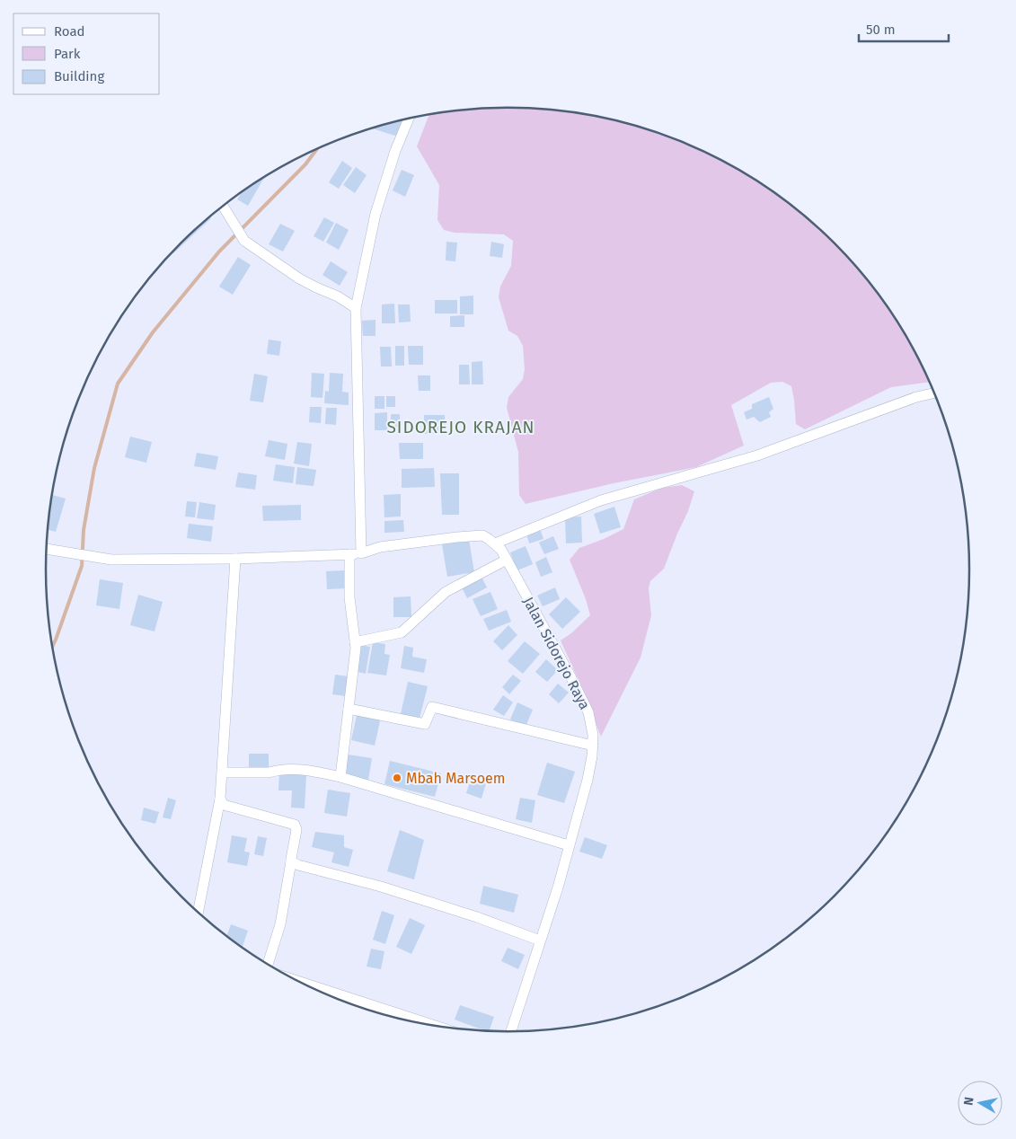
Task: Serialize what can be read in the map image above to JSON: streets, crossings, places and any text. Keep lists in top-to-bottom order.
{
  "streets": {
    "street": ["Jalan Sidorejo Raya"]
  },
  "districts": ["SIDOREJO KRAJAN"],
  "places": ["Mbah Marsoem"],
  "legend": ["Road", "Park", "Building"],
  "scale_bar": "50 m",
  "north": "left"
}
